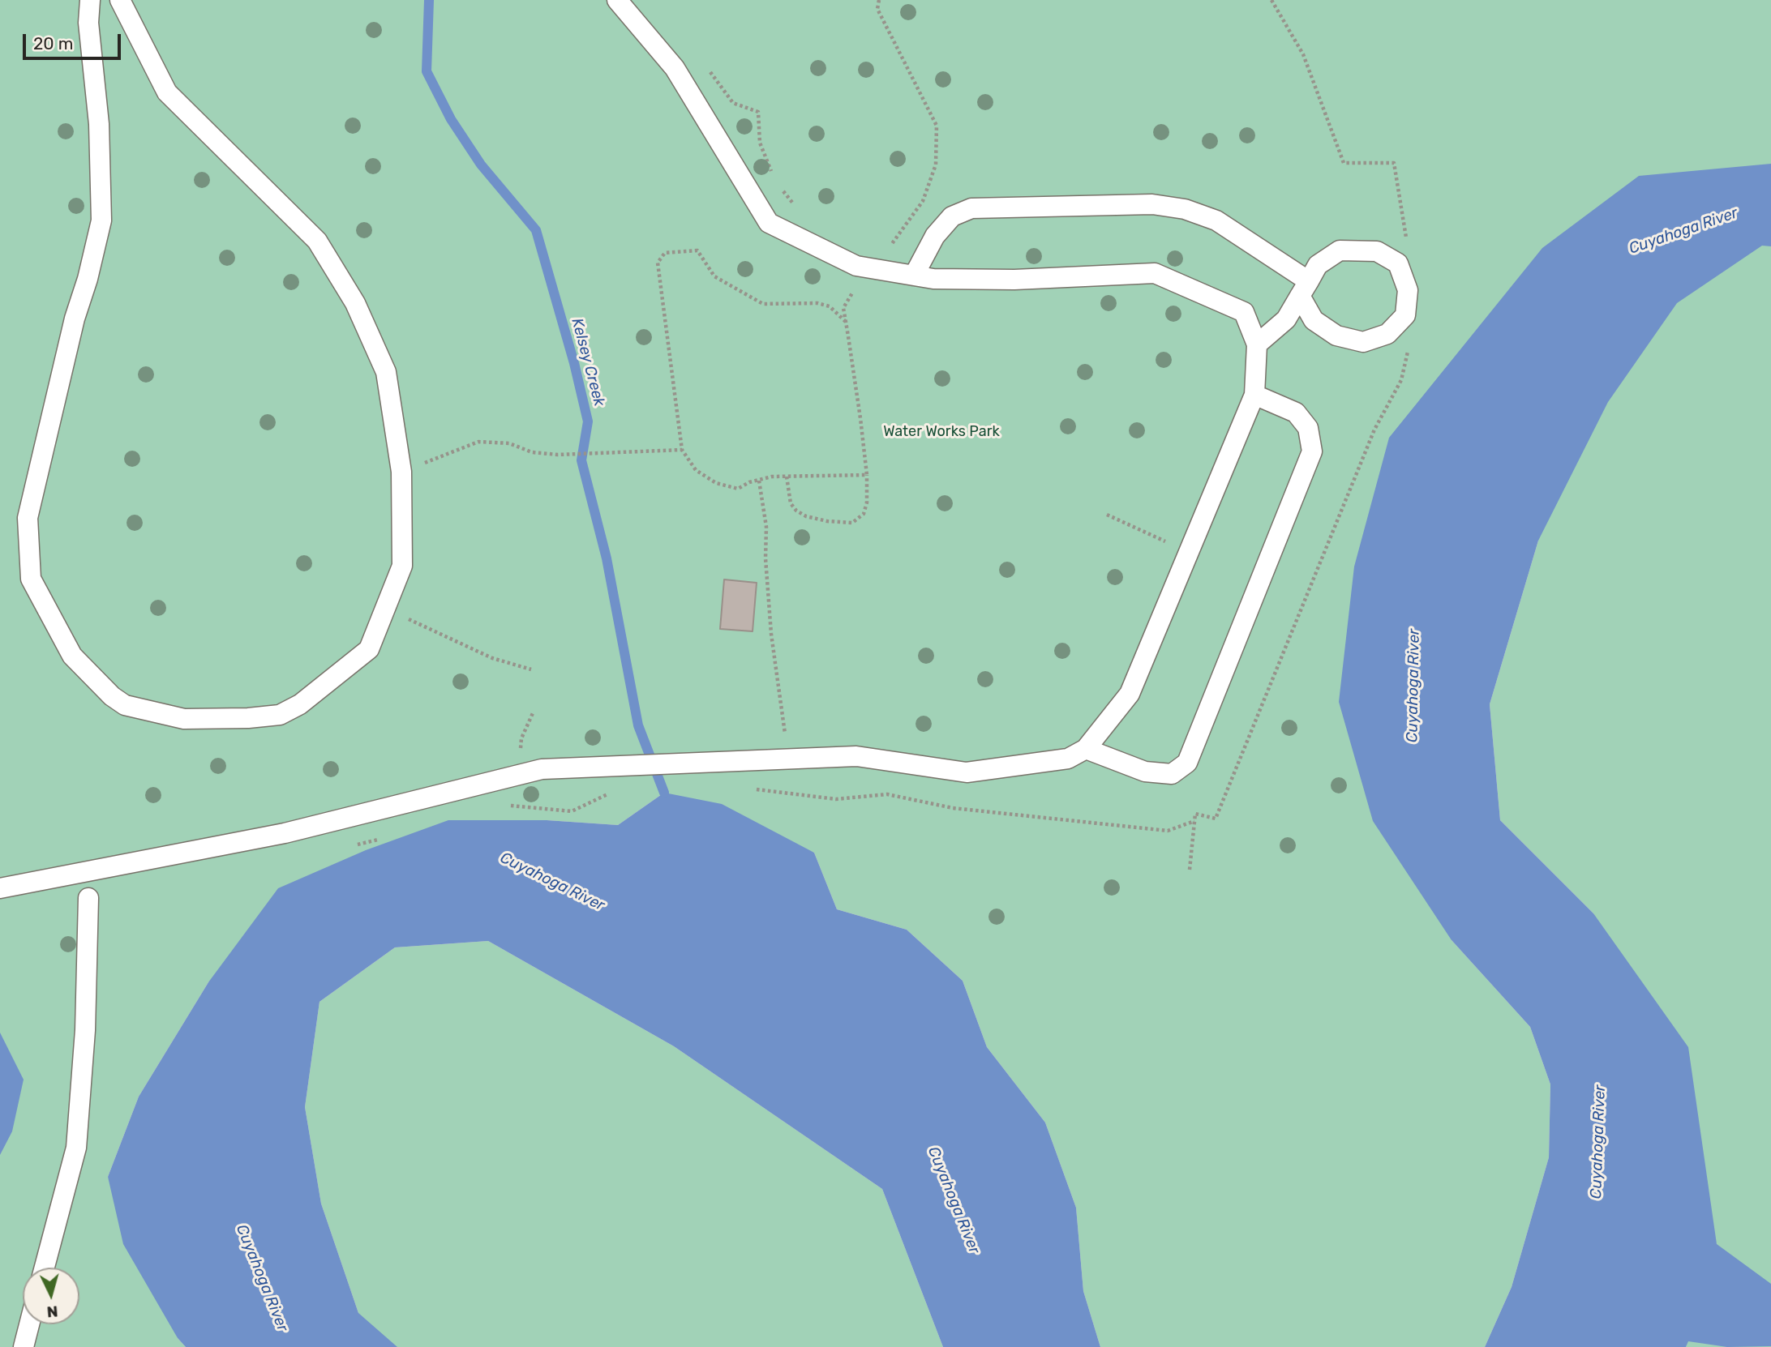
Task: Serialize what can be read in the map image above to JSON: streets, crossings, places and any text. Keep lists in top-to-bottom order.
{
  "water": ["Cuyahoga River", "Kelsey Creek"],
  "parks": ["Water Works Park"],
  "scale_bar": "20 m",
  "north": "bottom"
}
